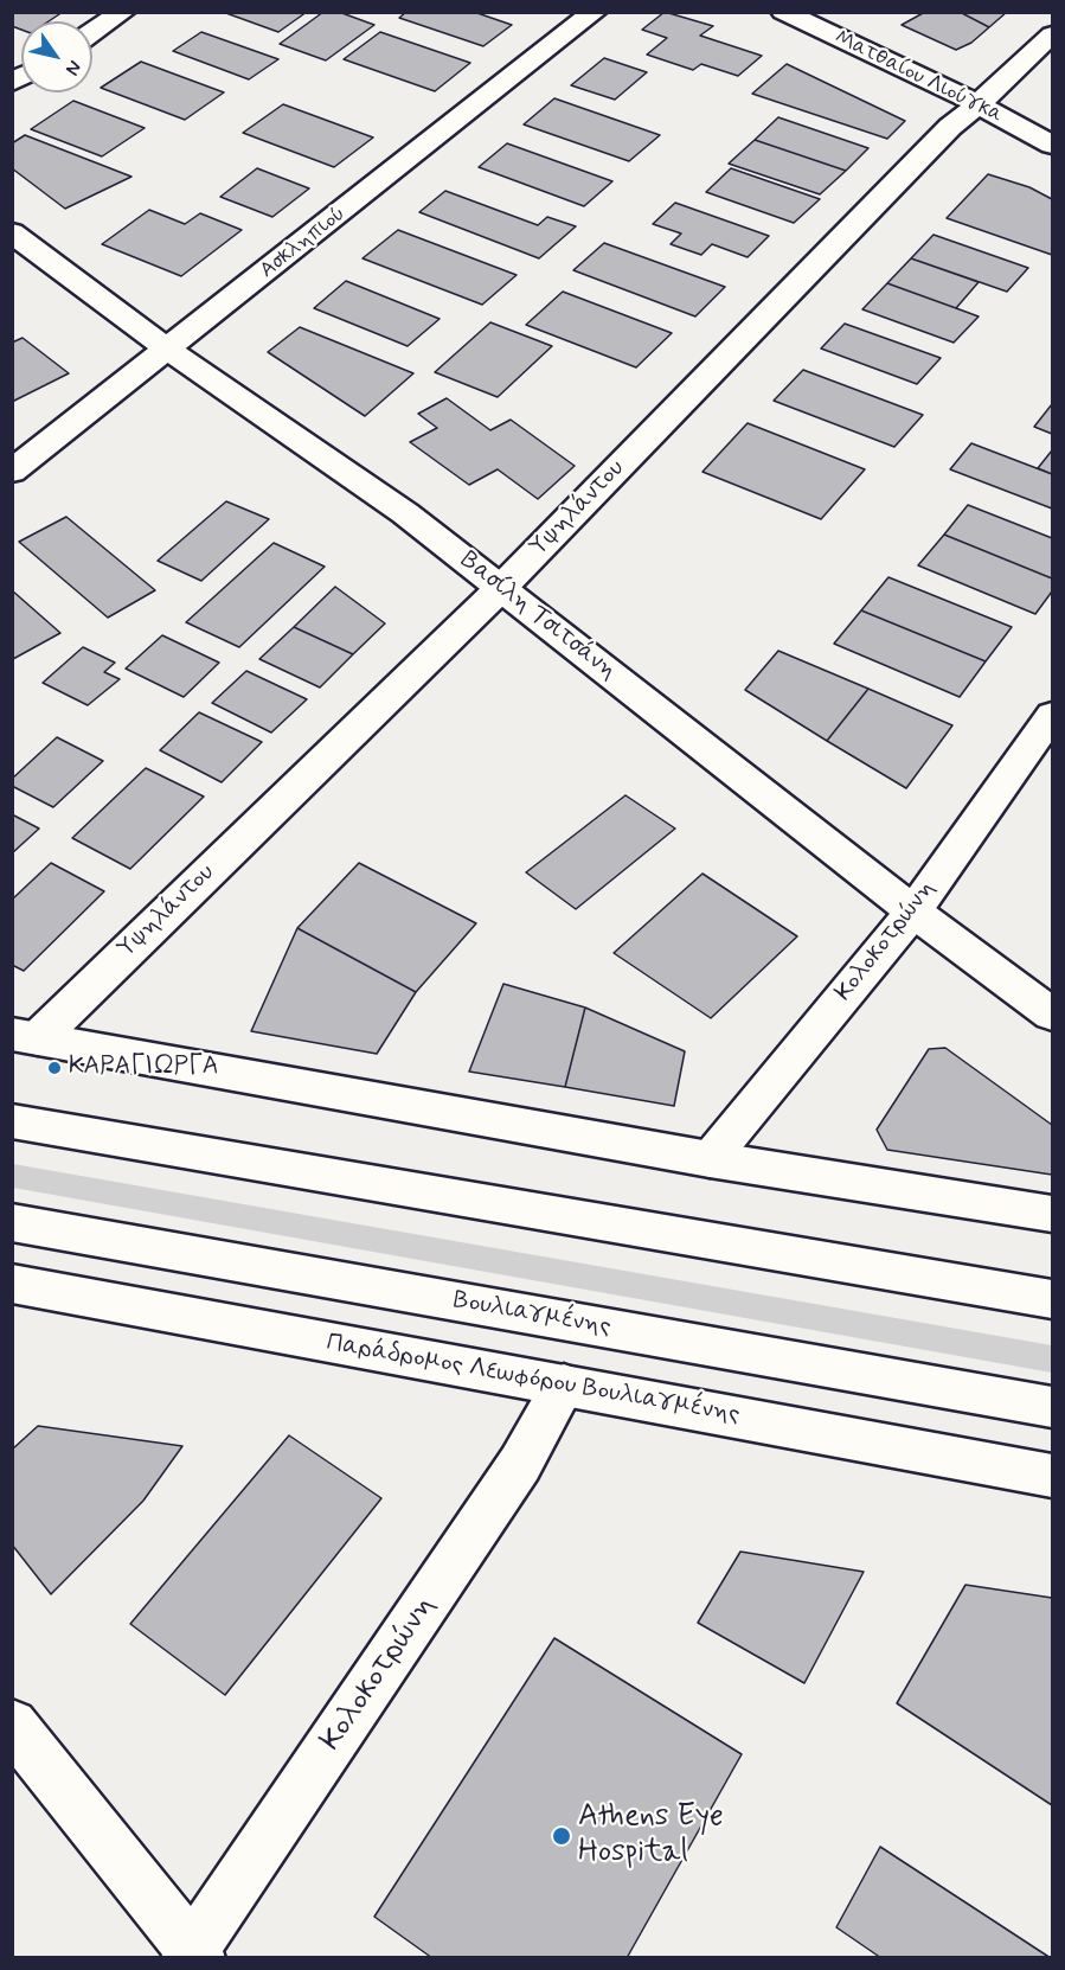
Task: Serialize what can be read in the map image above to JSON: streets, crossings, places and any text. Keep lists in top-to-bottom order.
{
  "streets": {
    "street": [
      "Ματθαίου Λιούγκα",
      "Ασκληπιού",
      "Υψηλάντου",
      "Βασίλη Τσιτσάνη",
      "Κολοκοτρώνη",
      "Βουλιαγμένης",
      "Παράδρομος Λεωφόρου Βουλιαγμένης"
    ]
  },
  "crossings": [
    ["Ματθαίου Λιούγκα", "Υψηλάντου"],
    ["Ασκληπιού", "Βασίλη Τσιτσάνη"],
    ["Υψηλάντου", "Βασίλη Τσιτσάνη"],
    ["Βασίλη Τσιτσάνη", "Κολοκοτρώνη"],
    ["Κολοκοτρώνη", "Παράδρομος Λεωφόρου Βουλιαγμένης"]
  ],
  "places": ["ΚΑΡΑΓΙΩΡΓΑ", "Athens Eye Hospital"],
  "north": "bottom right"
}
